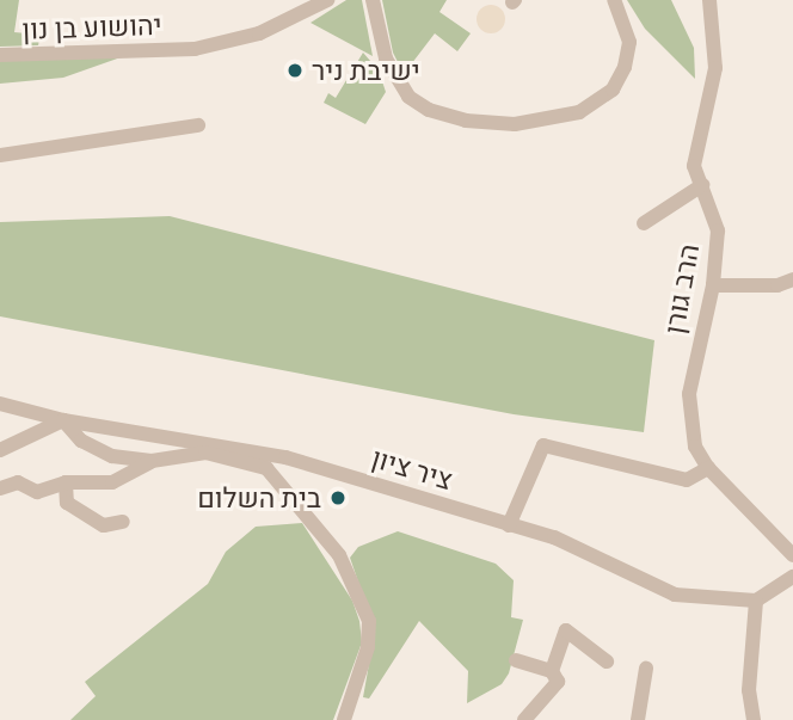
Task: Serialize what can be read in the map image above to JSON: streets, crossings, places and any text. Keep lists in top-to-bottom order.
{
  "streets": {
    "street": ["יהושוע בן נון", "הרב גורן", "ציר ציון"]
  },
  "places": ["ישיבת ניר", "בית השלום"]
}
